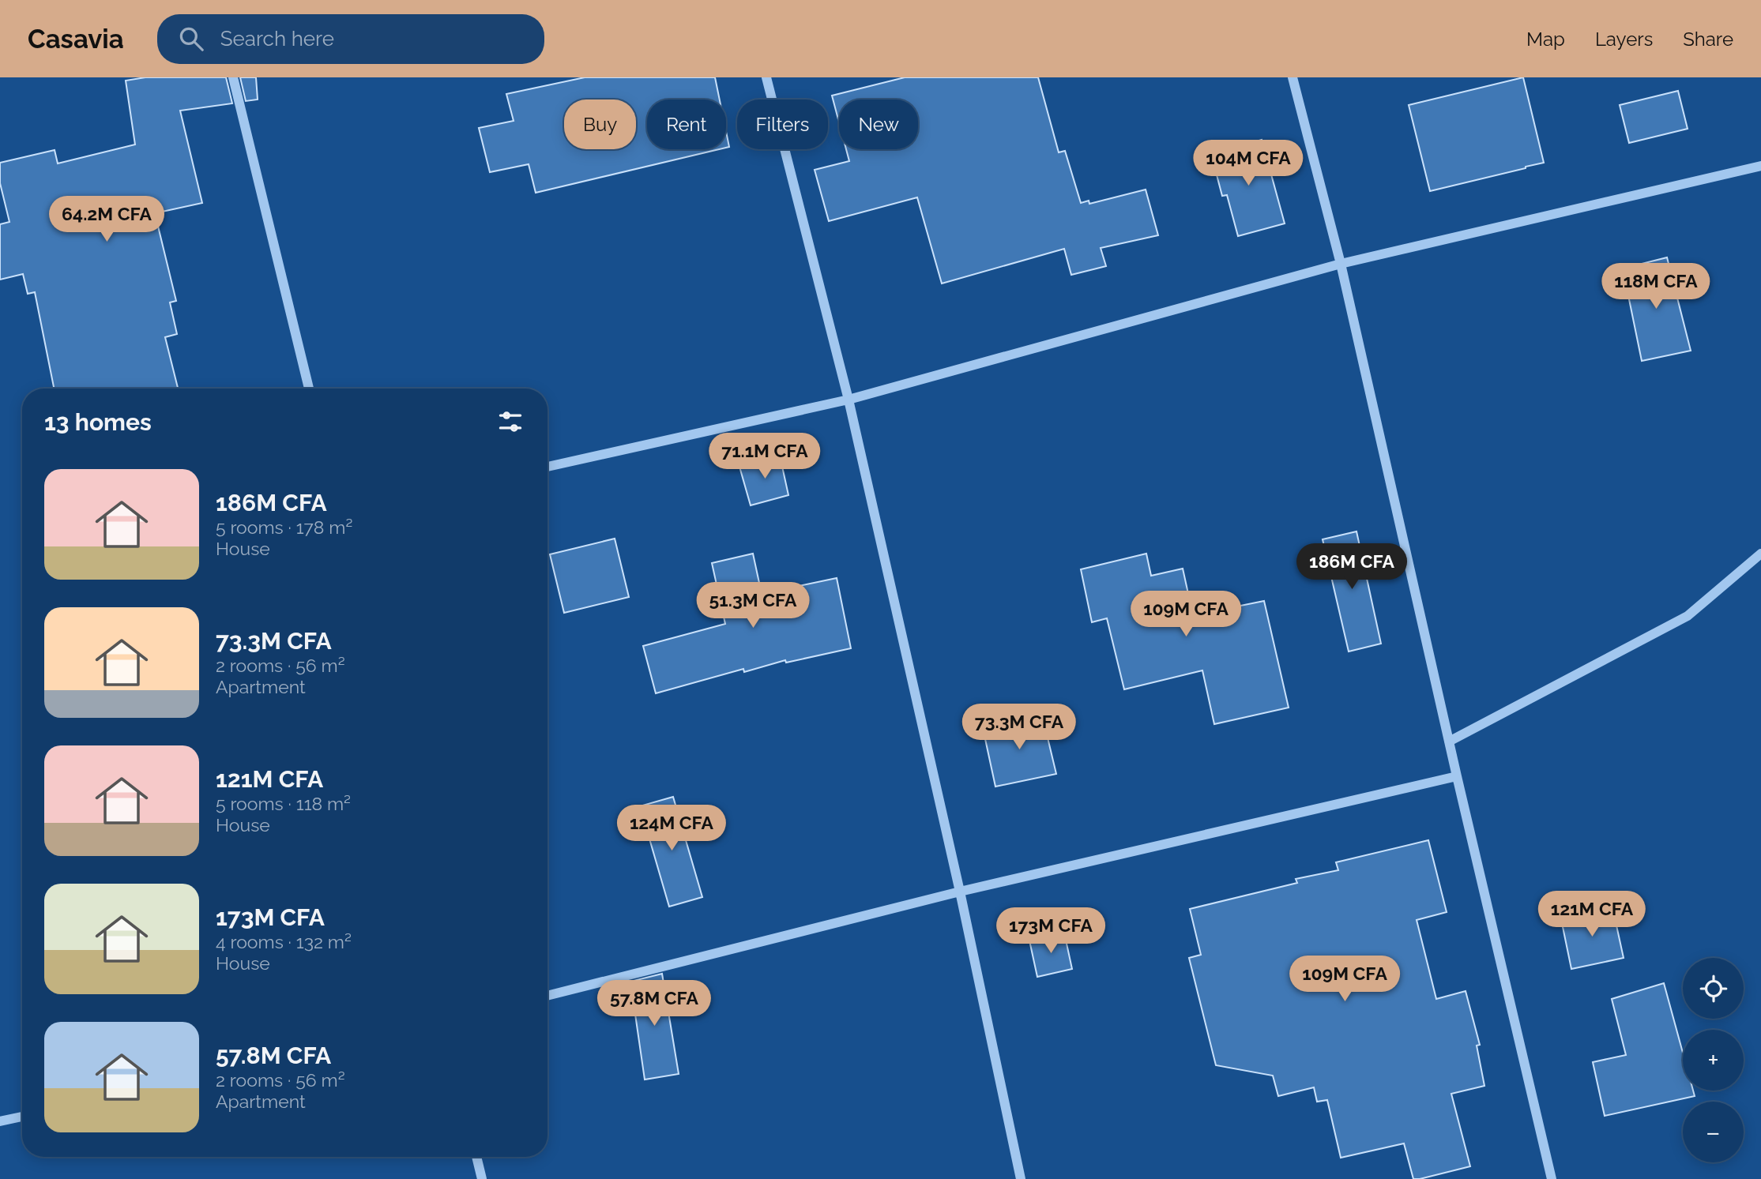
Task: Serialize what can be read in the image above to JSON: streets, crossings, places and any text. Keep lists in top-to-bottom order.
{
  "page": {
    "header": "Casavia",
    "search": "Search here",
    "nav": ["Map", "Layers", "Share"],
    "chip": [
      "Buy",
      "Rent",
      "Filters",
      "New"
    ],
    "price": [
      "104M CFA",
      "64.2M CFA",
      "118M CFA",
      "71.1M CFA",
      "186M CFA",
      "51.3M CFA",
      "109M CFA",
      "73.3M CFA",
      "124M CFA",
      "121M CFA",
      "173M CFA",
      "109M CFA",
      "57.8M CFA"
    ],
    "heading": "13 homes",
    "list": [
      {
        "name": "186M CFA",
        "note": "5 rooms · 178 m² · House"
      },
      {
        "name": "73.3M CFA",
        "note": "2 rooms · 56 m² · Apartment"
      },
      {
        "name": "121M CFA",
        "note": "5 rooms · 118 m² · House"
      },
      {
        "name": "173M CFA",
        "note": "4 rooms · 132 m² · House"
      },
      {
        "name": "57.8M CFA",
        "note": "2 rooms · 56 m² · Apartment"
      }
    ],
    "map_buttons": ["+", "−"]
  }
}
